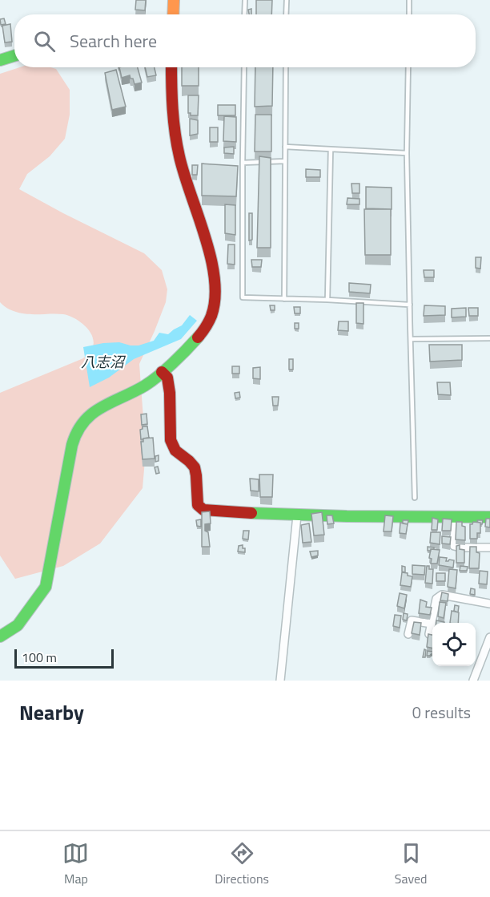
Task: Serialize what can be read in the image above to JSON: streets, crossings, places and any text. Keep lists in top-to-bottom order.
{
  "water": ["八志沼"],
  "scale_bar": "100 m",
  "page": {
    "search": "Search here",
    "scale": "100 m",
    "heading": ["Nearby", "0 results"],
    "nav": ["Map", "Directions", "Saved"]
  }
}
